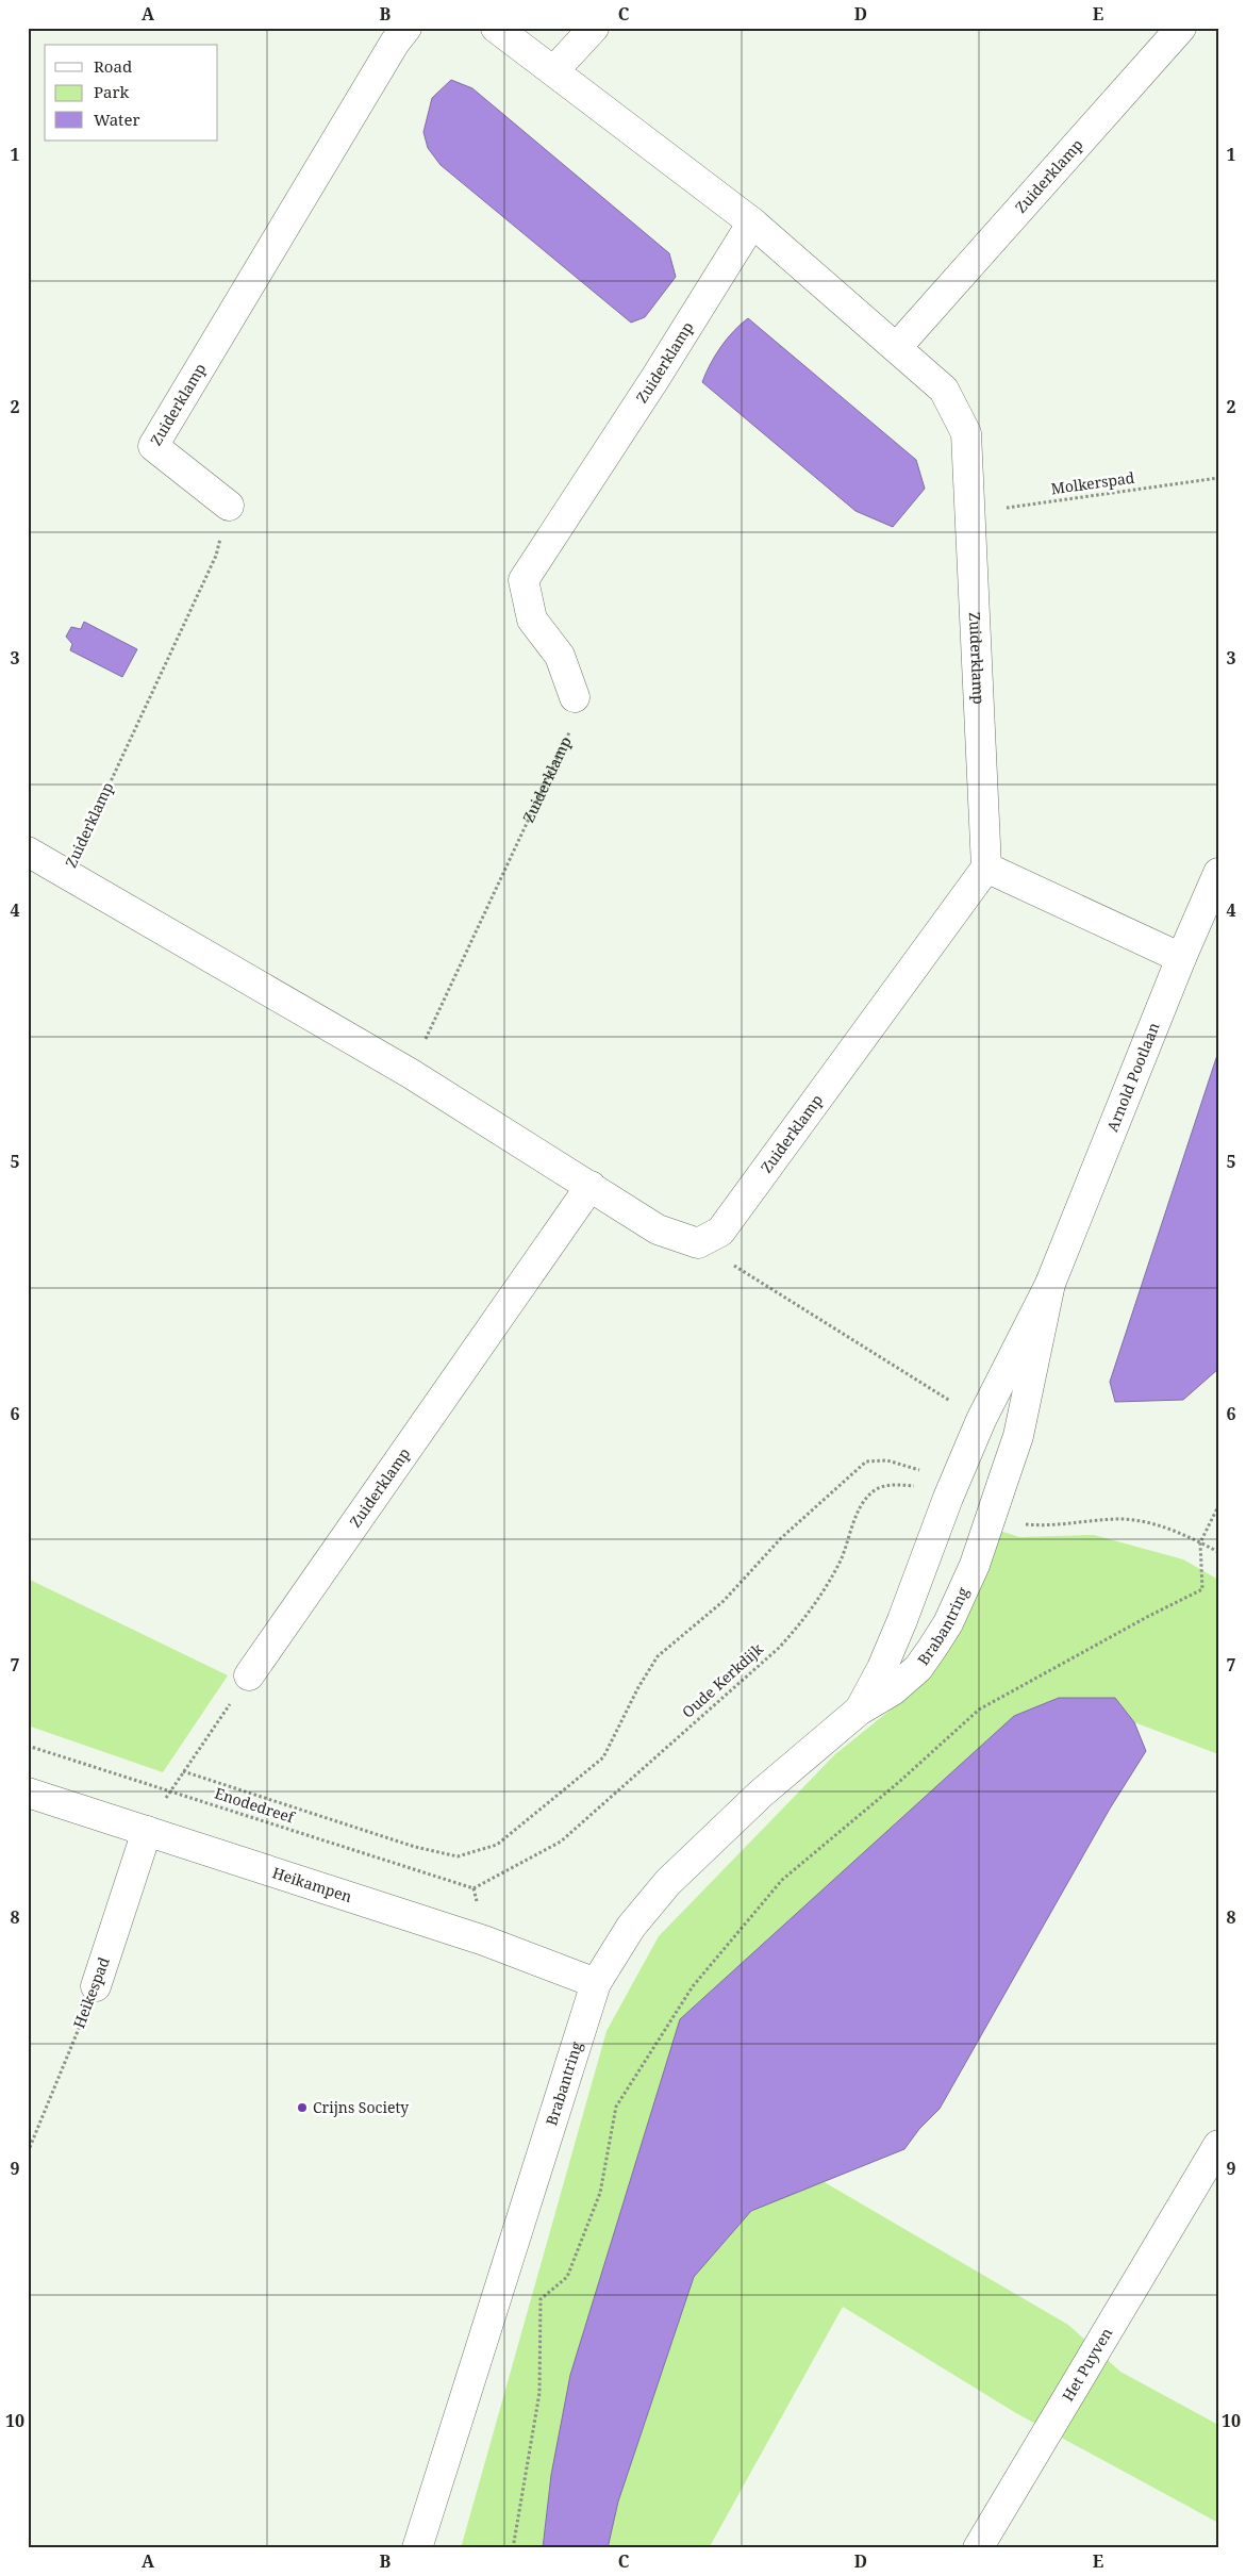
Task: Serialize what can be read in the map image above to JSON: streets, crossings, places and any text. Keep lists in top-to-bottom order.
{
  "streets": {
    "street": [
      "Zuiderklamp",
      "Arnold Pootlaan",
      "Brabantring",
      "Heikampen",
      "Heikespad",
      "Het Puyven"
    ],
    "path": ["Molkerspad", "Oude Kerkdijk", "Enodedreef"]
  },
  "crossings": [
    ["Zuiderklamp", "Molkerspad"],
    ["Arnold Pootlaan", "Brabantring"],
    ["Arnold Pootlaan", "Oude Kerkdijk"],
    ["Brabantring", "Oude Kerkdijk"],
    ["Brabantring", "Heikampen"],
    ["Oude Kerkdijk", "Enodedreef"],
    ["Heikampen", "Heikespad"]
  ],
  "places": ["Crijns Society"],
  "legend": ["Road", "Park", "Water"],
  "grid": {
    "columns": [
      "A",
      "B",
      "C",
      "D",
      "E"
    ],
    "rows": [
      "1",
      "2",
      "3",
      "4",
      "5",
      "6",
      "7",
      "8",
      "9",
      "10"
    ]
  }
}
